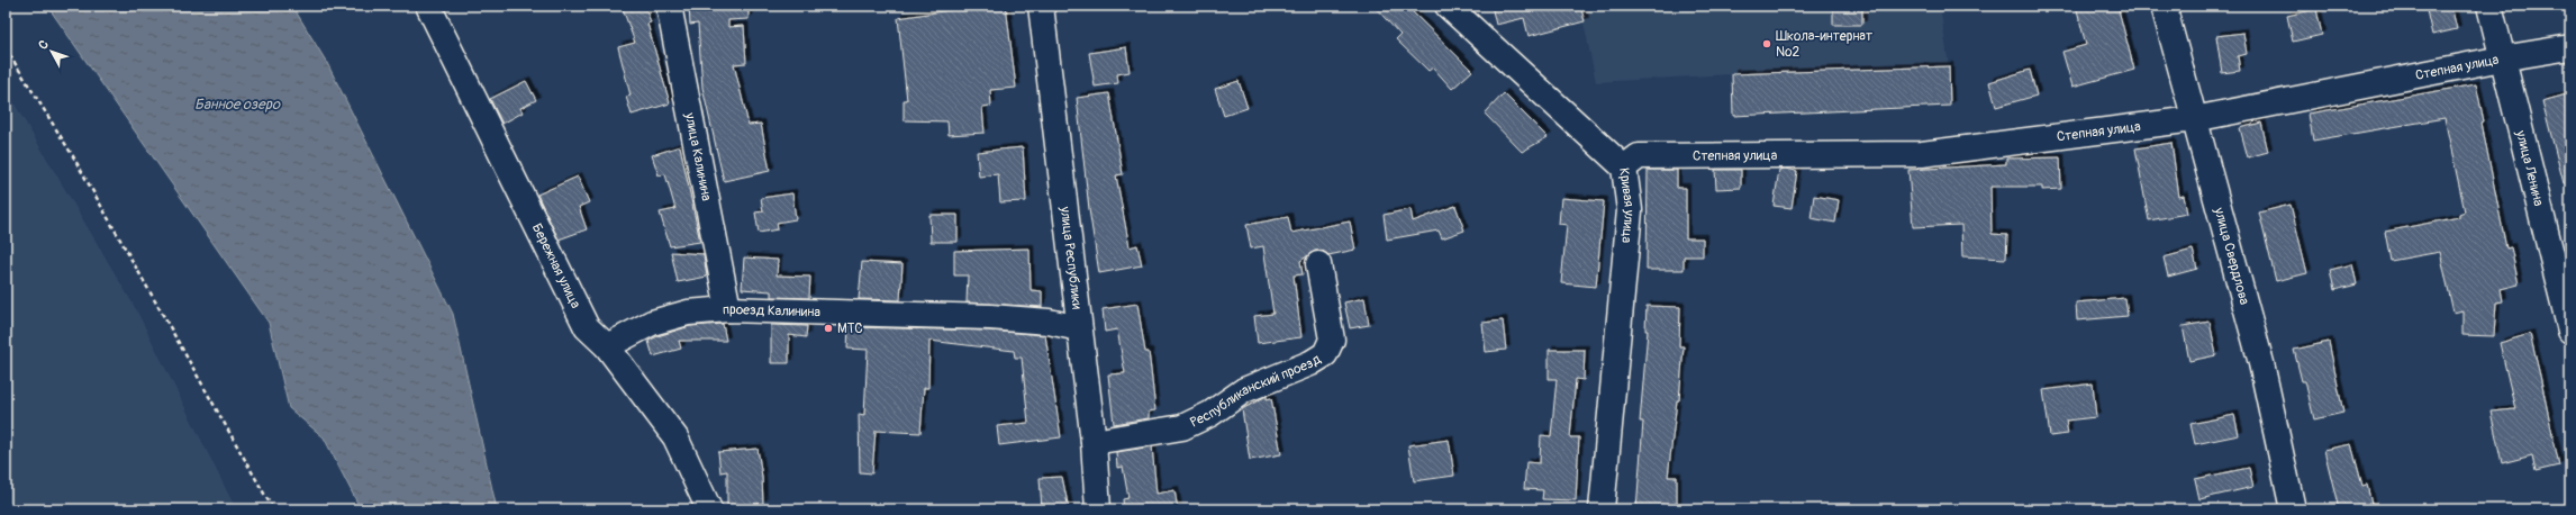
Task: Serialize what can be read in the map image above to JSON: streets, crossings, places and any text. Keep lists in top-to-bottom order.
{
  "streets": {
    "street": [
      "Степная улица",
      "улица Калинина",
      "улица Ленина",
      "Кривая улица",
      "улица Свердлова",
      "улица Республики",
      "Бережная улица",
      "проезд Калинина",
      "Республиканский проезд"
    ]
  },
  "crossings": [
    ["Степная улица", "улица Ленина"],
    ["Степная улица", "Кривая улица"],
    ["Степная улица", "улица Свердлова"],
    ["улица Калинина", "проезд Калинина"],
    ["улица Республики", "проезд Калинина"],
    ["улица Республики", "Республиканский проезд"],
    ["Бережная улица", "проезд Калинина"]
  ],
  "water": ["Банное озеро"],
  "places": ["Школа-интернат №2", "МТС"],
  "north": "top left"
}
